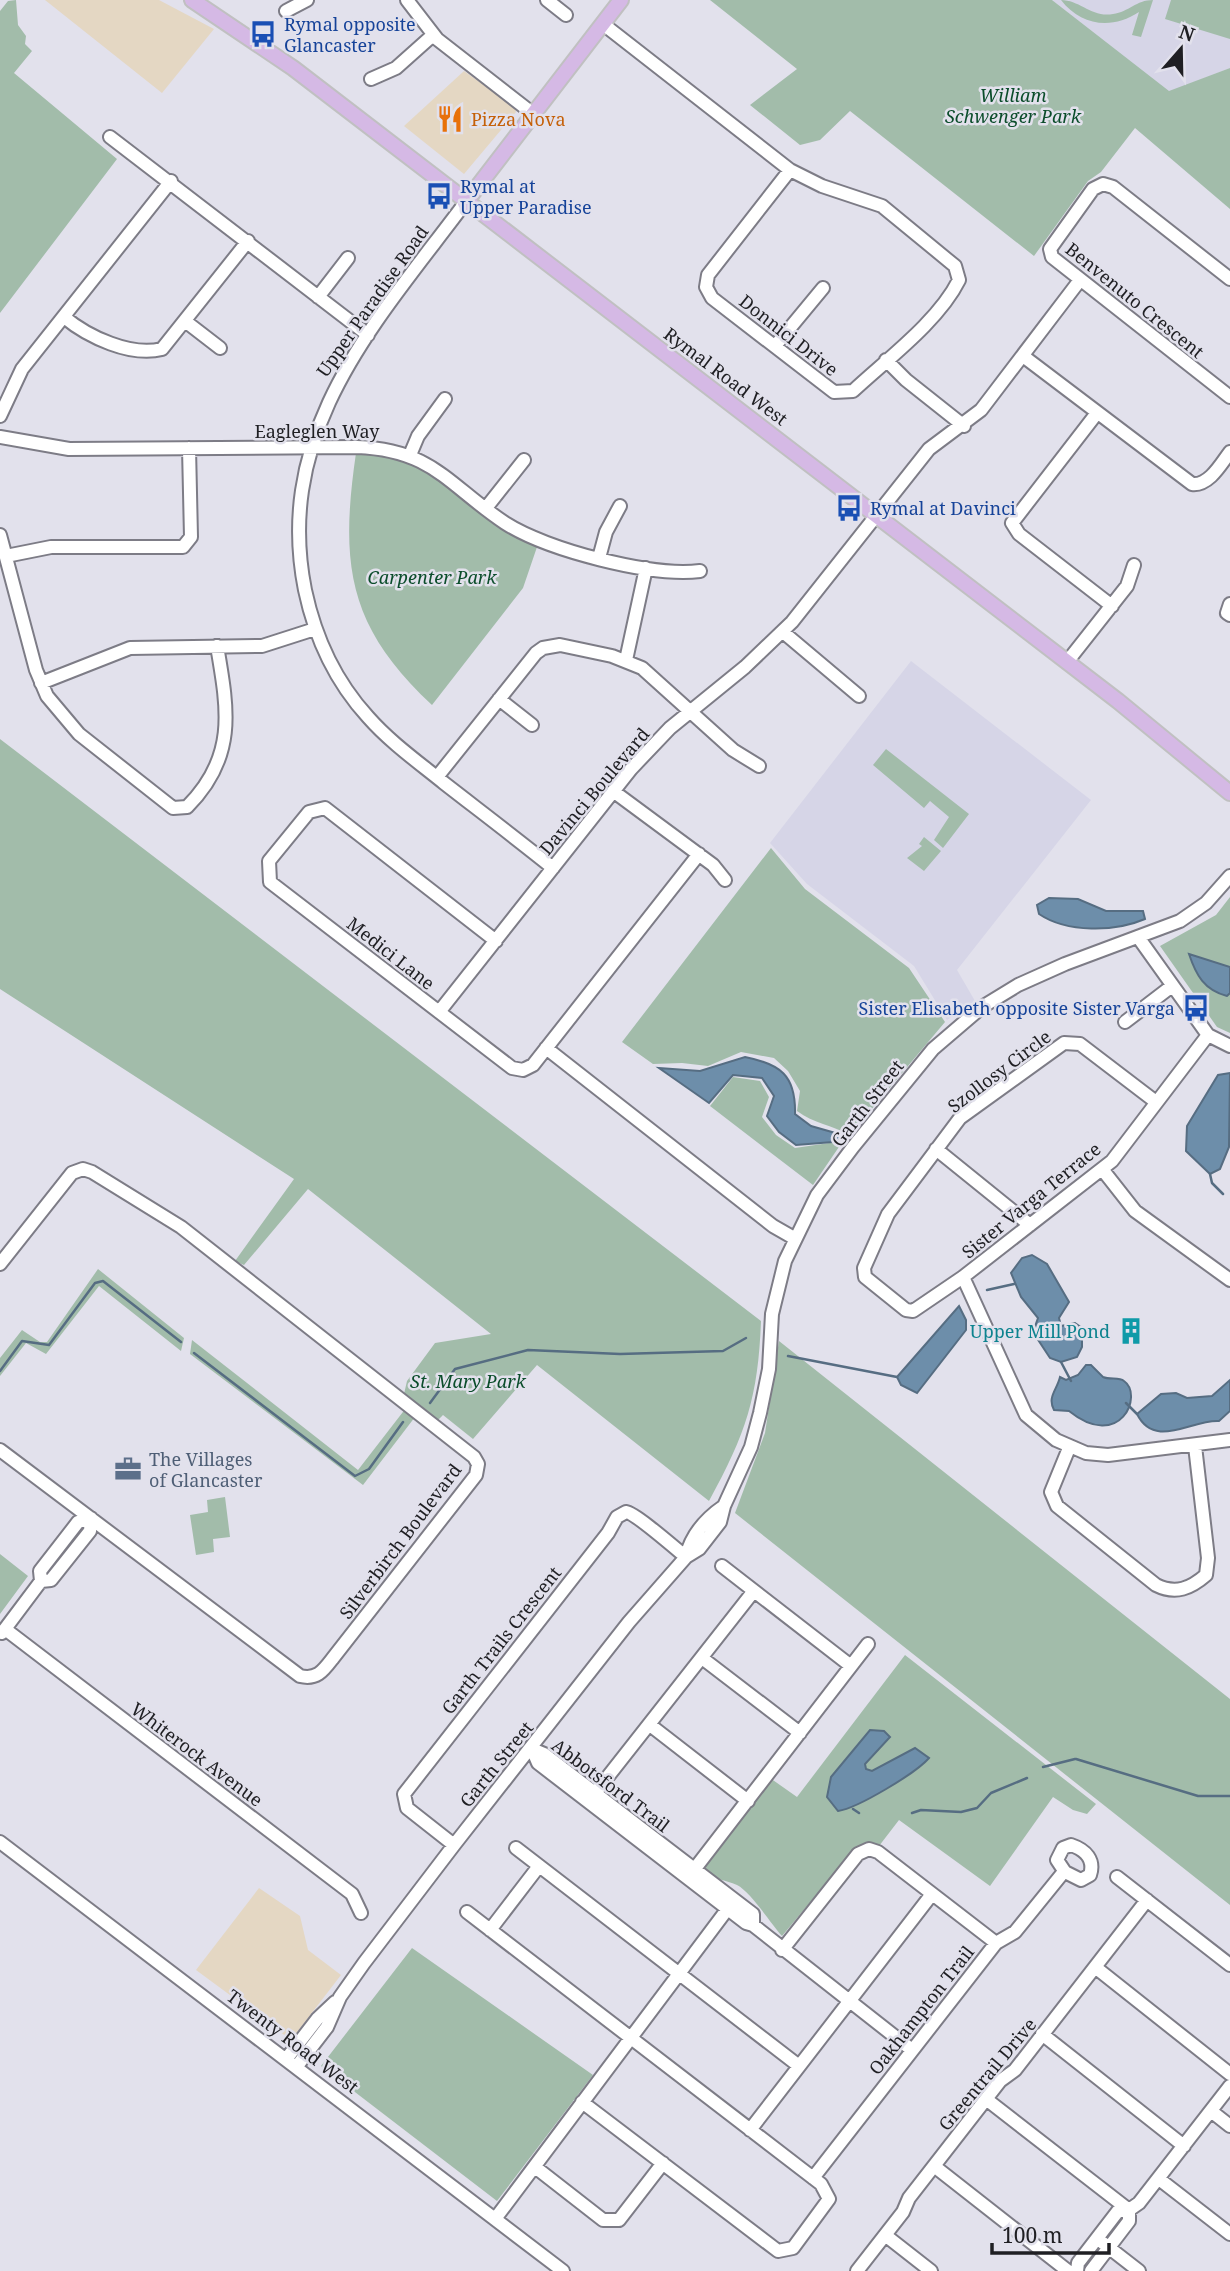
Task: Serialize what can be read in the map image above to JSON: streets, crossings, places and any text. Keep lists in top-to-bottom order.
{
  "streets": {
    "main road": ["Upper Paradise Road", "Rymal Road West"],
    "street": [
      "Benvenuto Crescent",
      "Donnici Drive",
      "Eagleglen Way",
      "Davinci Boulevard",
      "Medici Lane",
      "Szollosy Circle",
      "Garth Street",
      "Sister Varga Terrace",
      "Silverbirch Boulevard",
      "Garth Trails Crescent",
      "Whiterock Avenue",
      "Abbotsford Trail",
      "Oakhampton Trail",
      "Twenty Road West",
      "Greentrail Drive"
    ]
  },
  "crossings": [
    ["Benvenuto Crescent", "Davinci Boulevard"],
    ["Upper Paradise Road", "Donnici Drive"],
    ["Upper Paradise Road", "Rymal Road West"],
    ["Upper Paradise Road", "Eagleglen Way"],
    ["Upper Paradise Road", "Davinci Boulevard"],
    ["Rymal Road West", "Davinci Boulevard"],
    ["Davinci Boulevard", "Medici Lane"],
    ["Szollosy Circle", "Sister Varga Terrace"],
    ["Garth Street", "Garth Trails Crescent"],
    ["Garth Street", "Abbotsford Trail"],
    ["Garth Street", "Twenty Road West"],
    ["Abbotsford Trail", "Oakhampton Trail"]
  ],
  "parks": ["William Schwenger Park", "Carpenter Park", "St. Mary Park"],
  "places": {
    "bus stop": [
      "Rymal opposite Glancaster",
      "Rymal at Upper Paradise",
      "Rymal at Davinci",
      "Sister Elisabeth opposite Sister Varga"
    ],
    "restaurant": ["Pizza Nova"],
    "building": ["Upper Mill Pond"],
    "office": ["The Villages of Glancaster"]
  },
  "scale_bar": "100 m",
  "north": "top"
}
